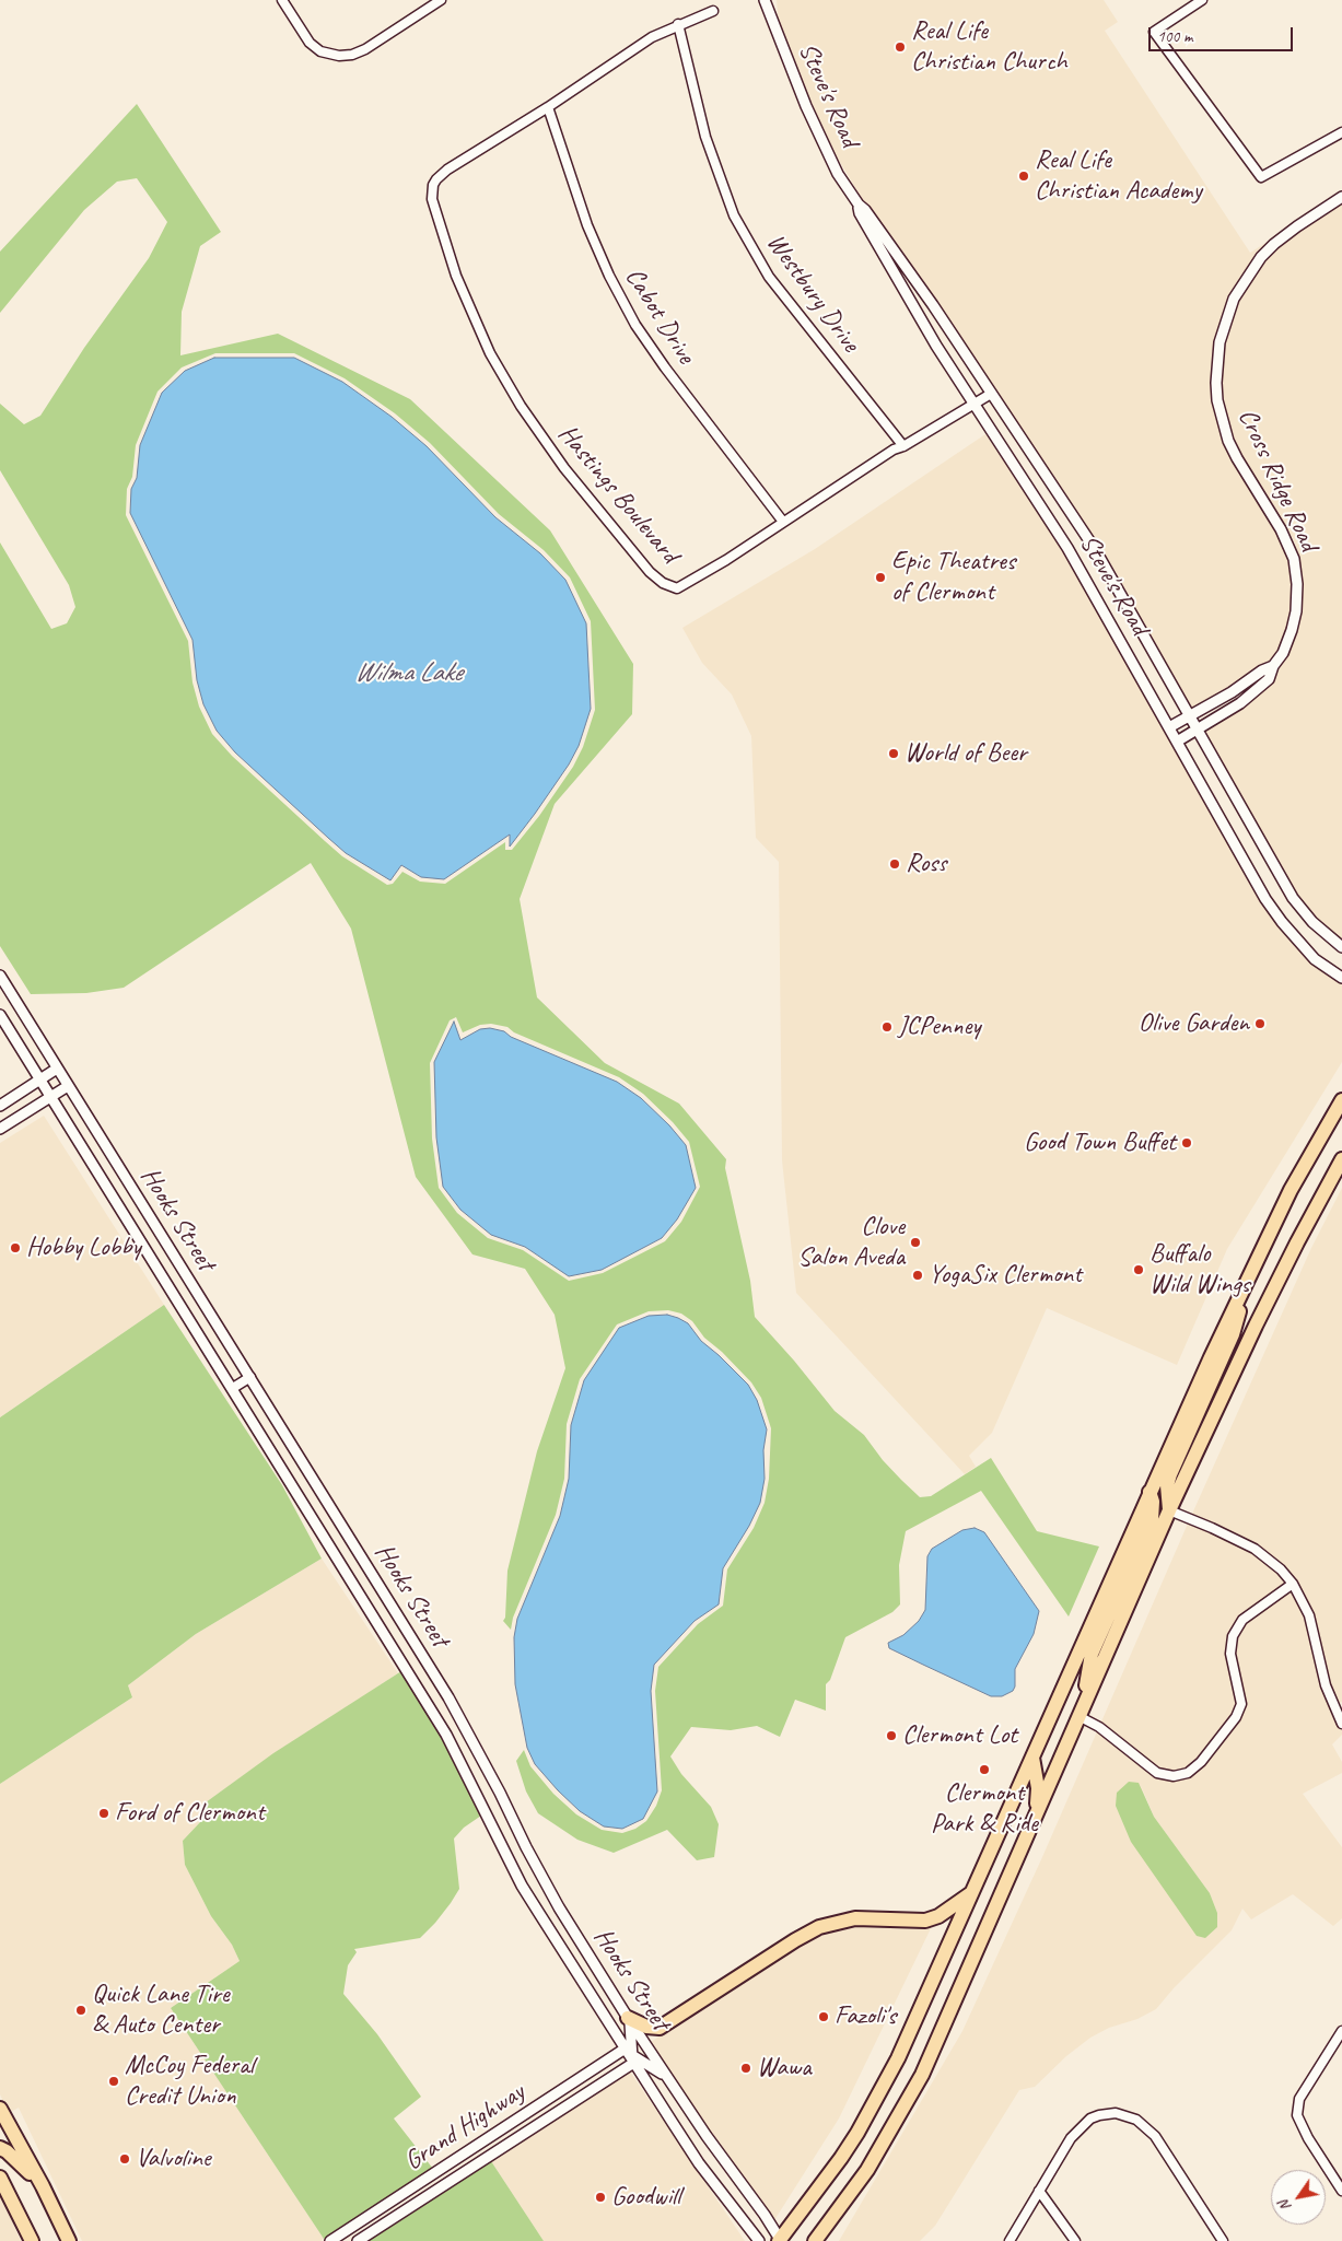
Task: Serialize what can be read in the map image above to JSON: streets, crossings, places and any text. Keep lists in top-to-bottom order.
{
  "streets": {
    "street": [
      "Steve's Road",
      "Westbury Drive",
      "Cabot Drive",
      "Cross Ridge Road",
      "Hastings Boulevard",
      "Hooks Street",
      "Grand Highway"
    ]
  },
  "crossings": [
    ["Steve's Road", "Cross Ridge Road"],
    ["Steve's Road", "Hastings Boulevard"],
    ["Westbury Drive", "Hastings Boulevard"],
    ["Cabot Drive", "Hastings Boulevard"],
    ["Hooks Street", "Grand Highway"]
  ],
  "water": ["Wilma Lake"],
  "places": [
    "Real Life Christian Church",
    "Real Life Christian Academy",
    "Epic Theatres of Clermont",
    "World of Beer",
    "Ross",
    "Olive Garden",
    "JCPenney",
    "Good Town Buffet",
    "Clove Salon Aveda",
    "Hobby Lobby",
    "Buffalo Wild Wings",
    "YogaSix Clermont",
    "Clermont Lot",
    "Clermont Park & Ride",
    "Ford of Clermont",
    "Quick Lane Tire & Auto Center",
    "Fazoli's",
    "Wawa",
    "McCoy Federal Credit Union",
    "Valvoline",
    "Goodwill"
  ],
  "scale_bar": "100 m",
  "north": "bottom left"
}
